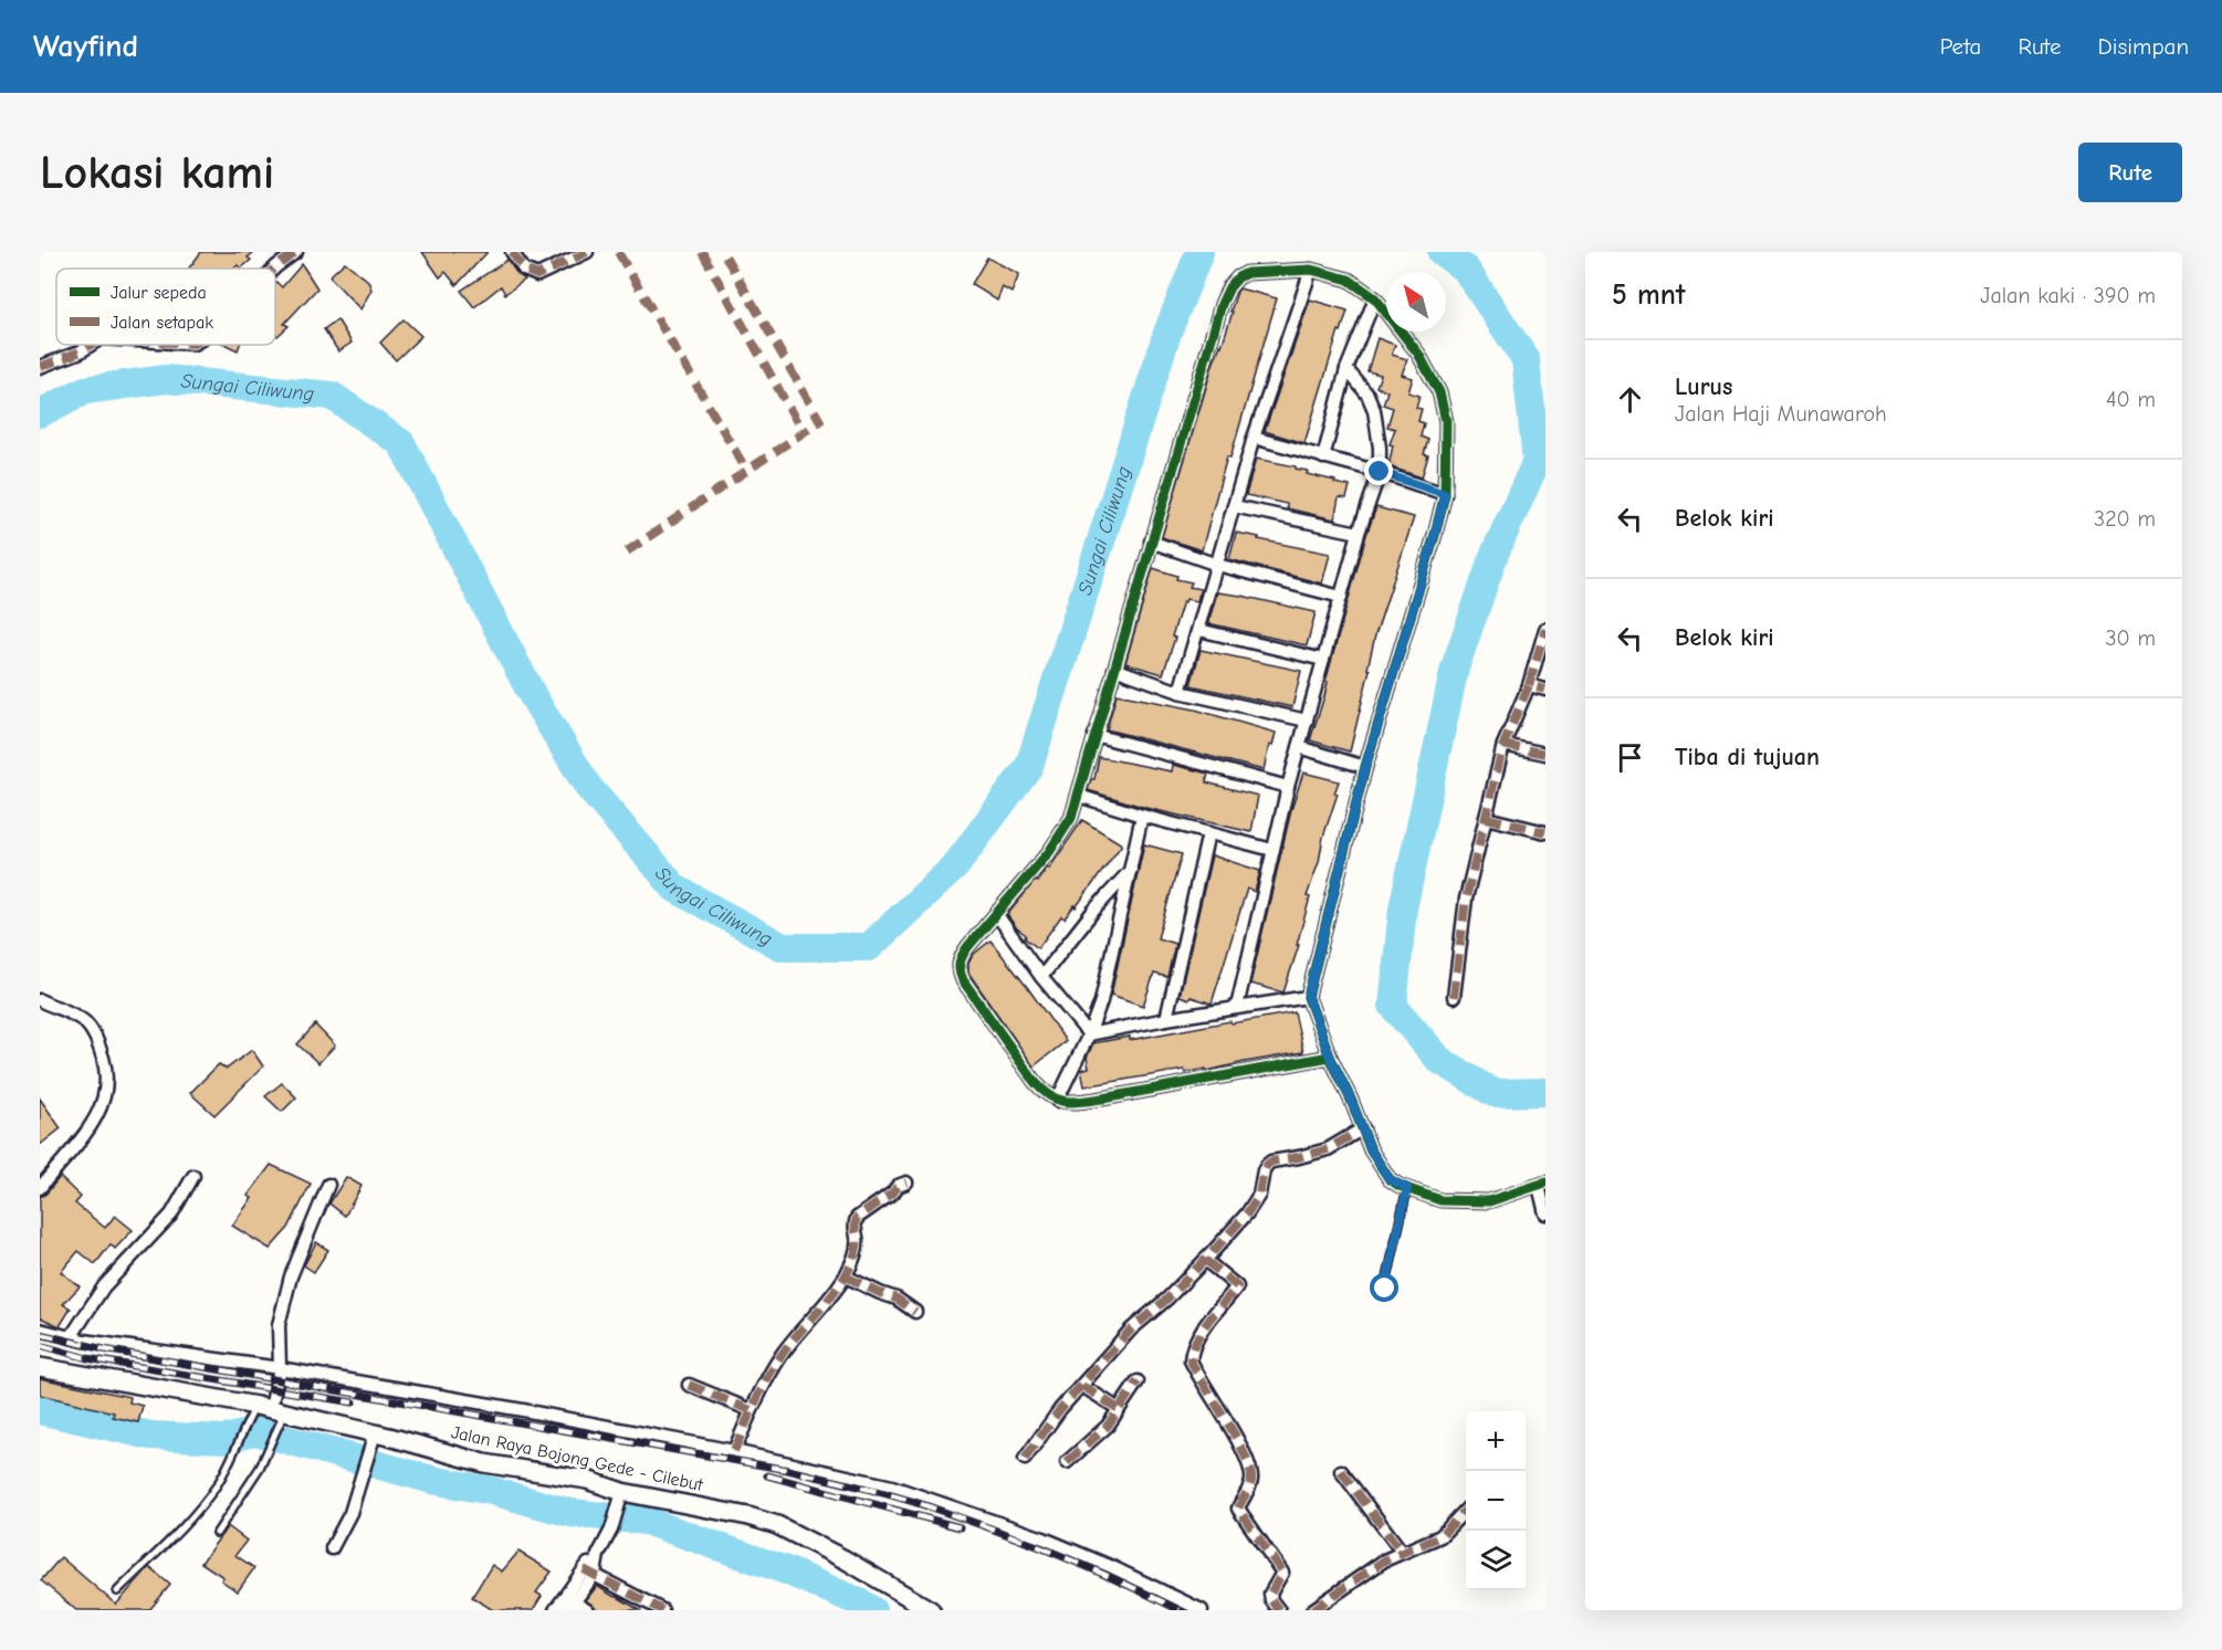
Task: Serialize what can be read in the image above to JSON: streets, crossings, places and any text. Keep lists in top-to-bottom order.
{
  "streets": {
    "main road": ["Jalan Raya Bojong Gede - Cilebut"]
  },
  "water": ["Sungai Ciliwung"],
  "legend": ["Jalur sepeda", "Jalan setapak"],
  "north": "top left",
  "page": {
    "header": "Wayfind",
    "nav": ["Peta", "Rute", "Disimpan"],
    "buttons": "Rute",
    "title": "Lokasi kami",
    "heading": ["5 mnt", "Jalan kaki · 390 m"],
    "list": [
      ["Lurus", "Jalan Haji Munawaroh", "40 m"],
      ["Belok kiri", "320 m"],
      ["Belok kiri", "30 m"],
      "Tiba di tujuan"
    ],
    "map_buttons": ["+", "−"]
  }
}
